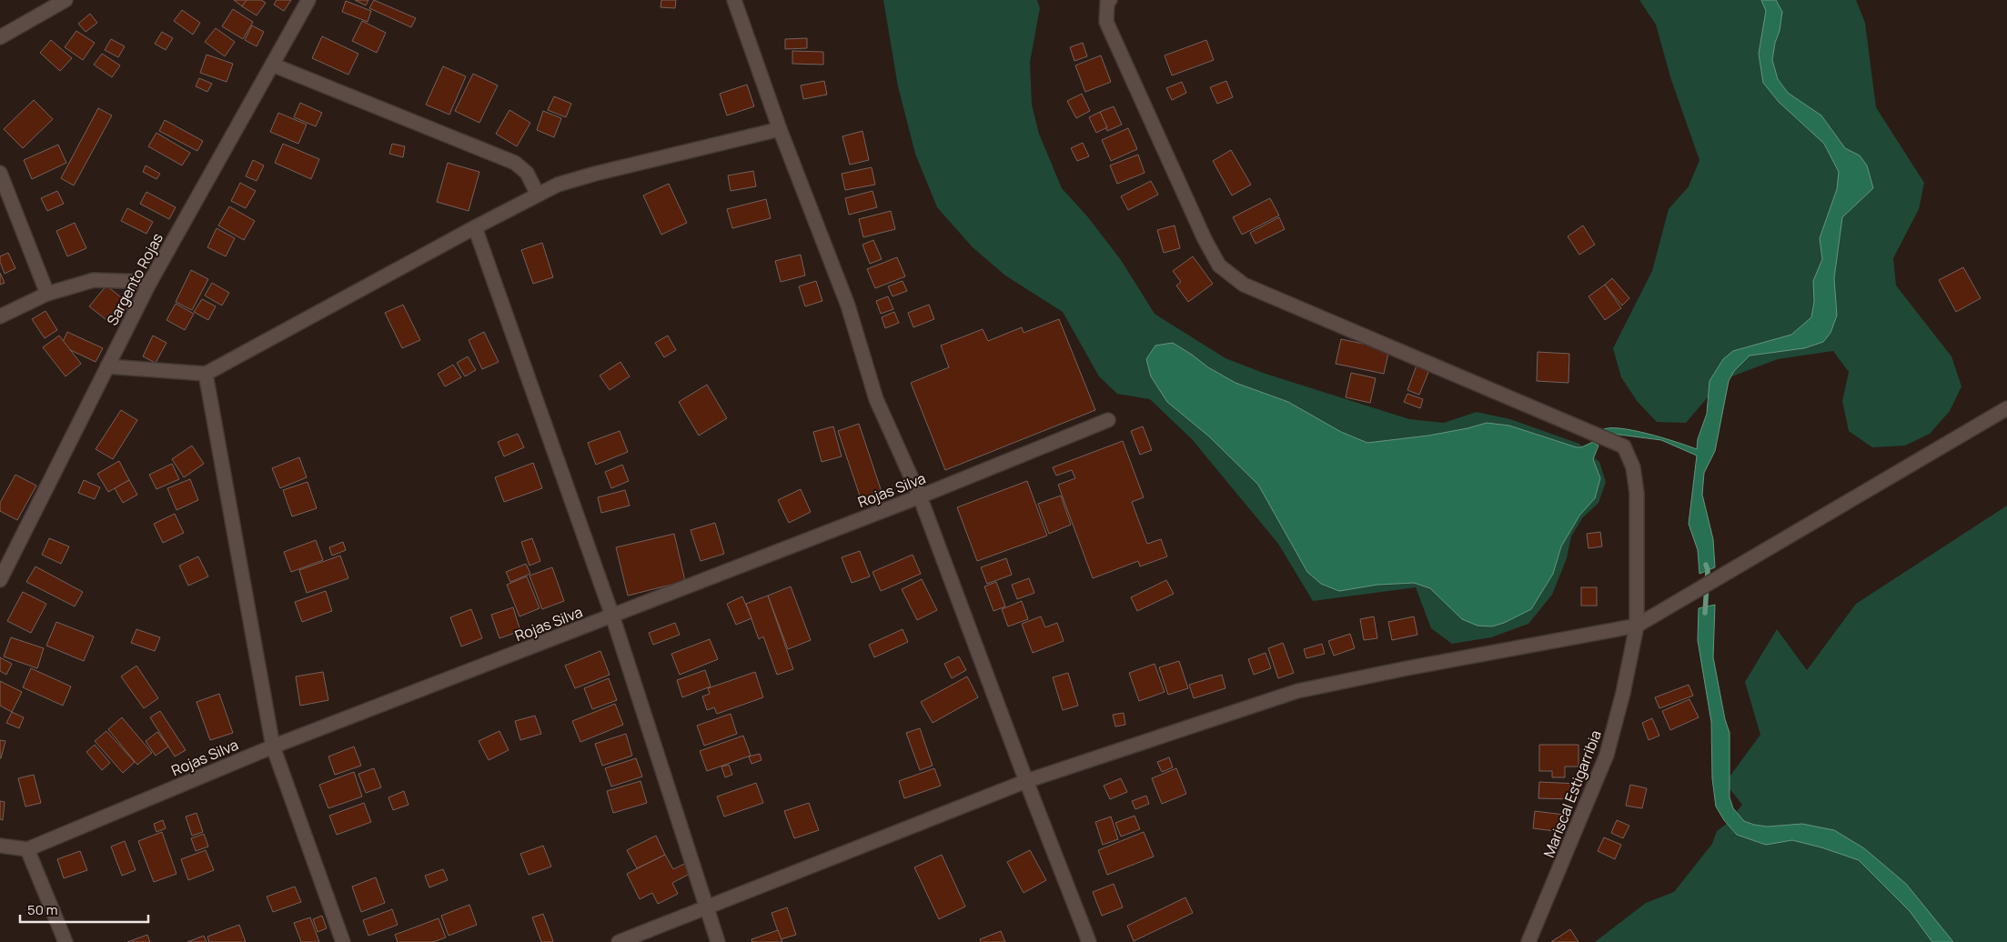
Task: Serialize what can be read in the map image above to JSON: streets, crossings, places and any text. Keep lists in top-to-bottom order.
{
  "streets": {
    "street": ["Sargento Rojas", "Rojas Silva", "Mariscal Estigarribia"]
  },
  "scale_bar": "50 m"
}
